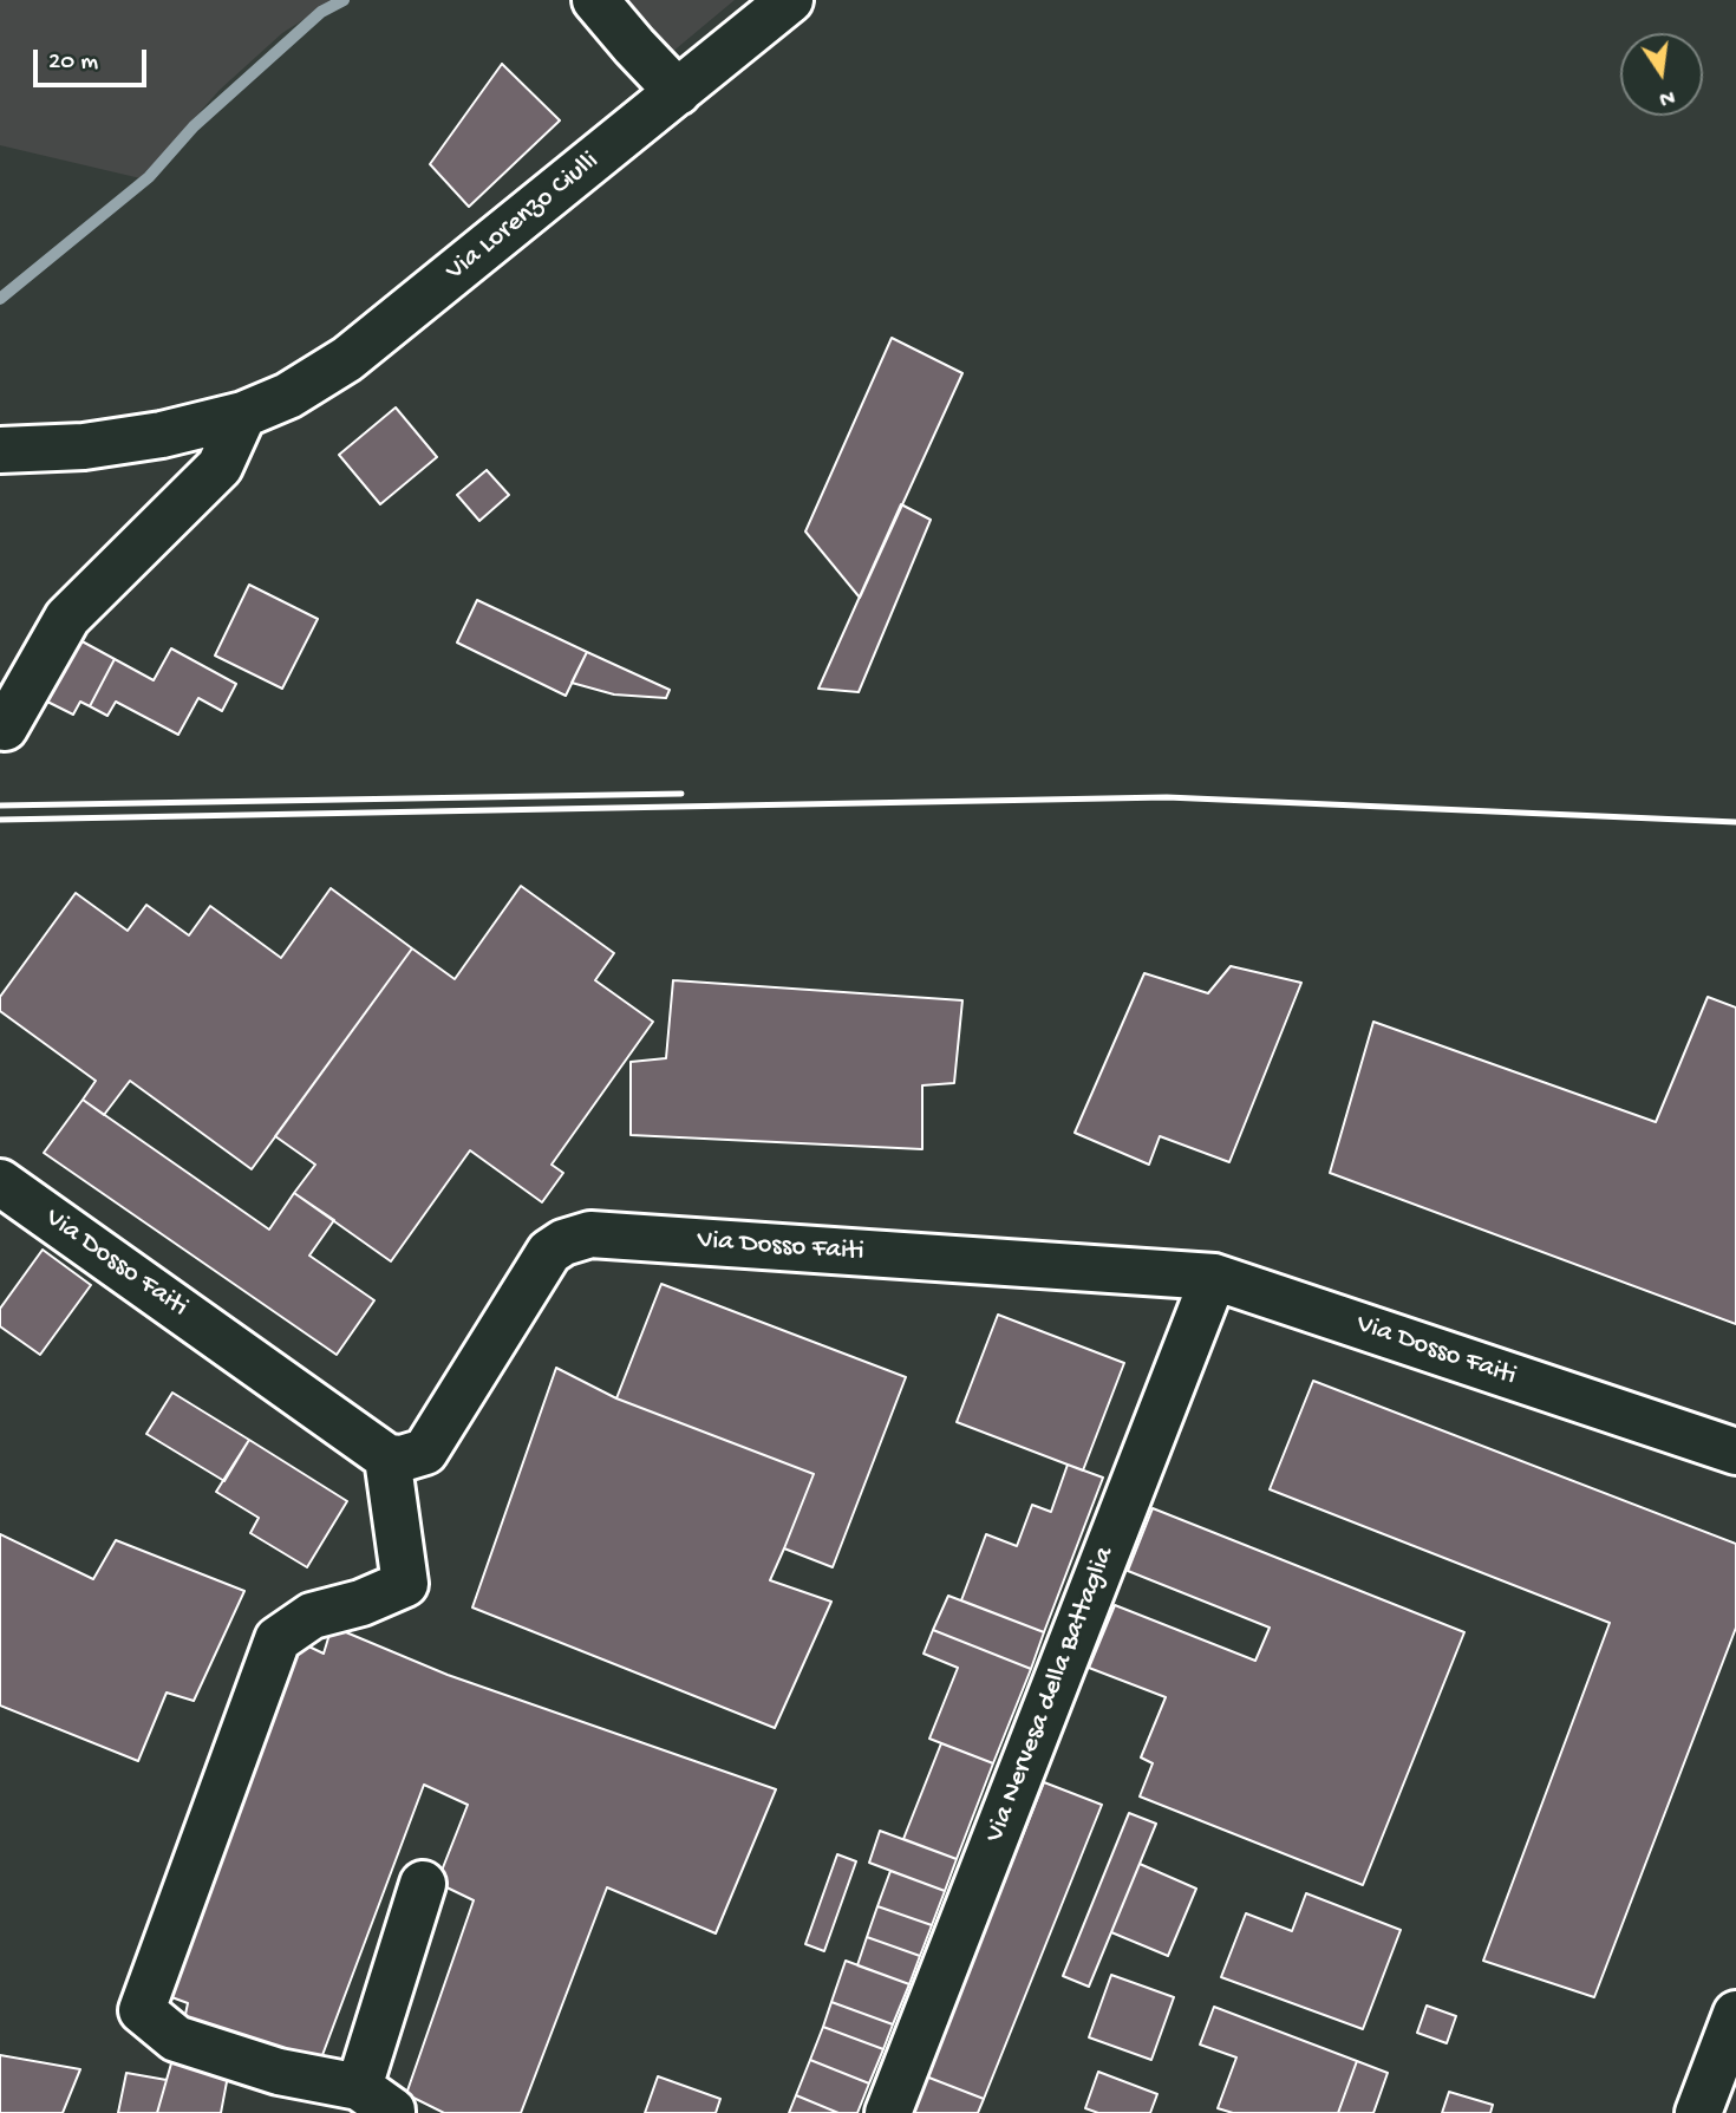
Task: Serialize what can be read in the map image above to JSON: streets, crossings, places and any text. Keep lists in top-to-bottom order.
{
  "streets": {
    "street": ["Via Lorenzo Ciulli", "Via Dosso Faiti", "Via Nervesa della Battaglia"]
  },
  "crossings": [
    ["Via Dosso Faiti", "Via Nervesa della Battaglia"]
  ],
  "scale_bar": "20 m",
  "north": "bottom"
}
